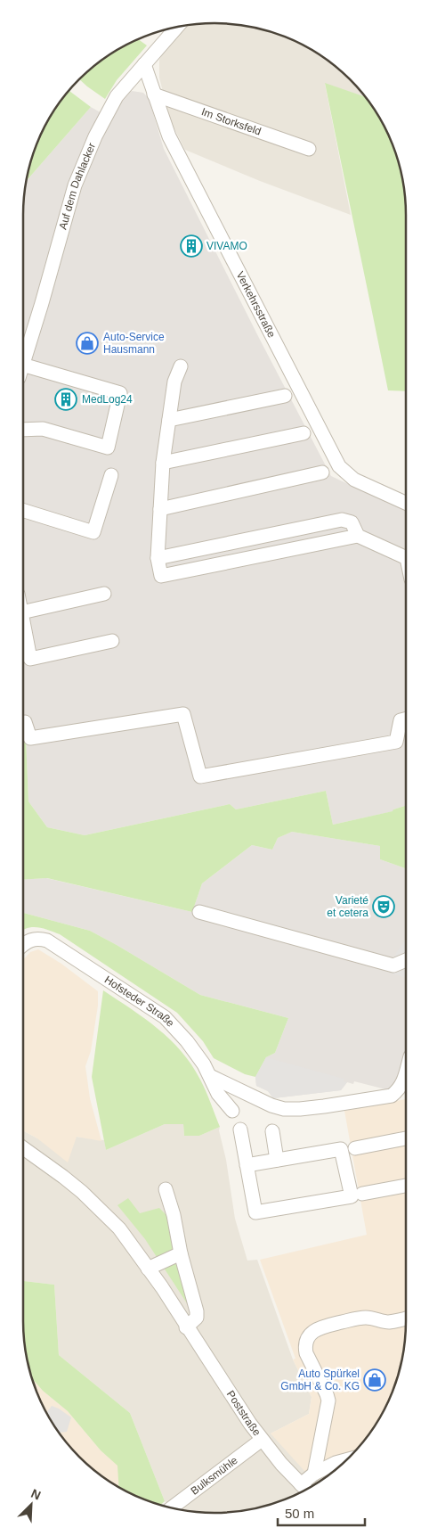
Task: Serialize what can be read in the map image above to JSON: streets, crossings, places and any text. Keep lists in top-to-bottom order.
{
  "streets": {
    "street": [
      "Im Storksfeld",
      "Auf dem Dahlacker",
      "Verkehrsstraße",
      "Hofsteder Straße",
      "Poststraße",
      "Bulksmühle"
    ]
  },
  "crossings": [
    ["Im Storksfeld", "Verkehrsstraße"],
    ["Auf dem Dahlacker", "Verkehrsstraße"],
    ["Poststraße", "Bulksmühle"]
  ],
  "places": {
    "building": ["VIVAMO", "MedLog24"],
    "shop": ["Auto-Service Hausmann", "Auto Spürkel GmbH & Co. KG"],
    "theatre": ["Varieté et cetera"]
  },
  "scale_bar": "50 m",
  "north": "top right"
}
